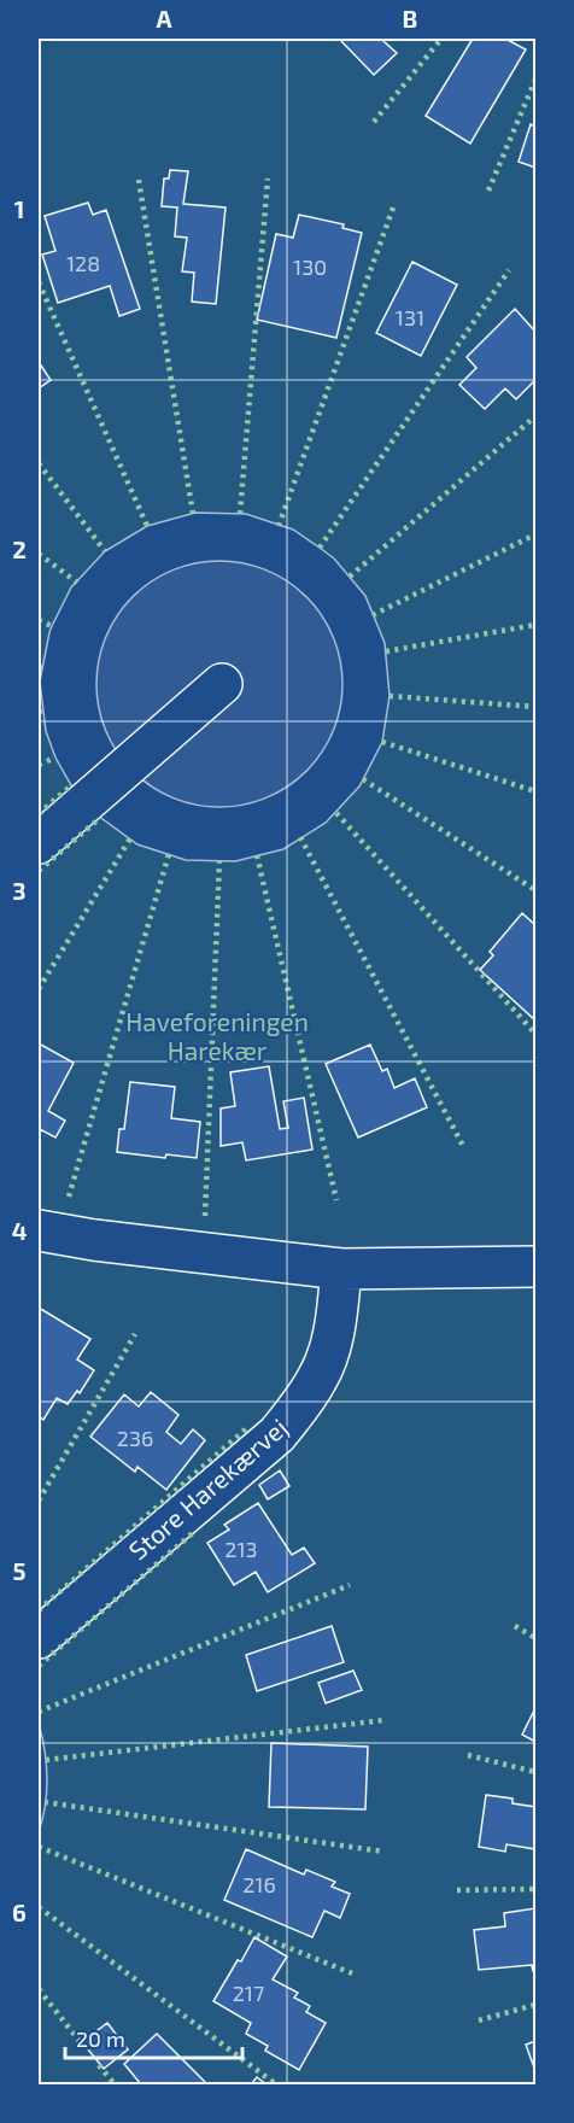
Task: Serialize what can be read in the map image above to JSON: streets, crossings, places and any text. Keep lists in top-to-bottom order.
{
  "streets": {
    "street": ["Store Harekærvej"]
  },
  "parks": ["Haveforeningen Harekær"],
  "house_numbers": [
    "128",
    "130",
    "131",
    "236",
    "213",
    "216",
    "217"
  ],
  "scale_bar": "20 m",
  "grid": {
    "columns": ["A", "B"],
    "rows": [
      "1",
      "2",
      "3",
      "4",
      "5",
      "6"
    ]
  }
}
